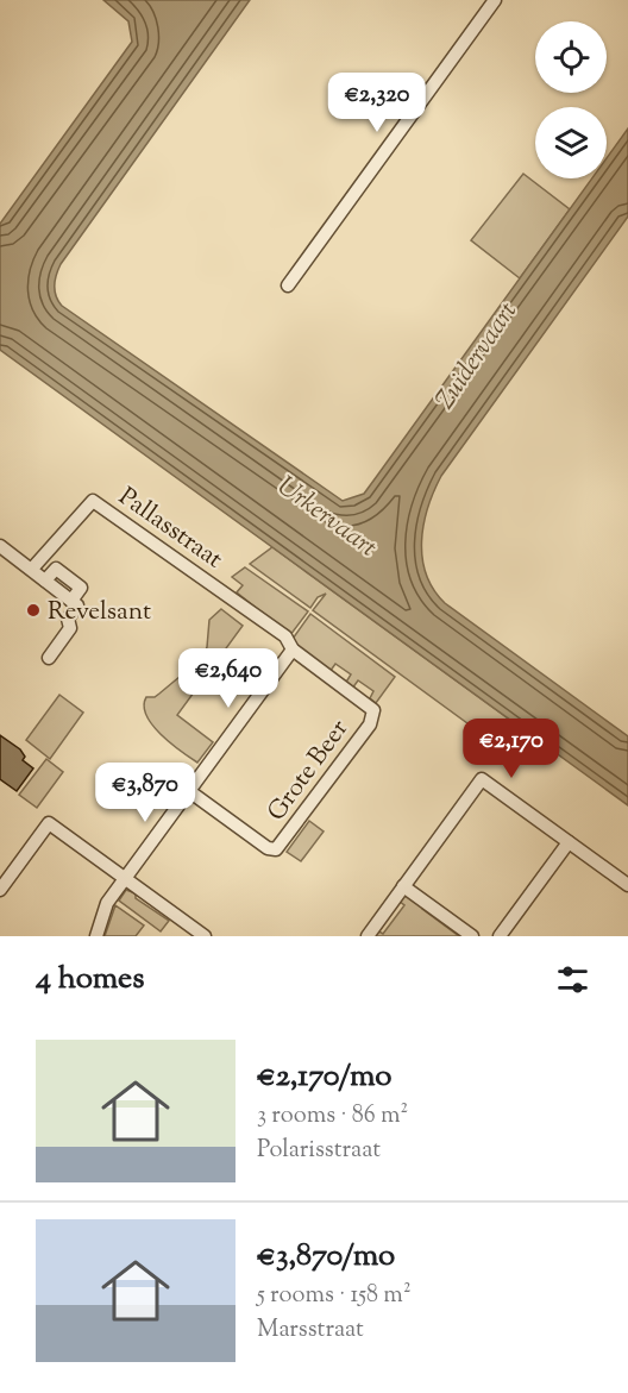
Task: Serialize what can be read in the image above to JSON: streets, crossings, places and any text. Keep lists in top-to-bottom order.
{
  "streets": {
    "street": ["Pallasstraat", "Grote Beer"]
  },
  "crossings": [
    ["Pallasstraat", "Grote Beer"]
  ],
  "water": ["Zuidervaart", "Urkervaart"],
  "places": ["Revelsant"],
  "page": {
    "price": [
      "€2,320",
      "€2,640",
      "€2,170",
      "€3,870"
    ],
    "heading": "4 homes",
    "list": [
      {
        "name": "€2,170/mo",
        "note": "3 rooms · 86 m² · Polarisstraat"
      },
      {
        "name": "€3,870/mo",
        "note": "5 rooms · 158 m² · Marsstraat"
      }
    ]
  }
}
